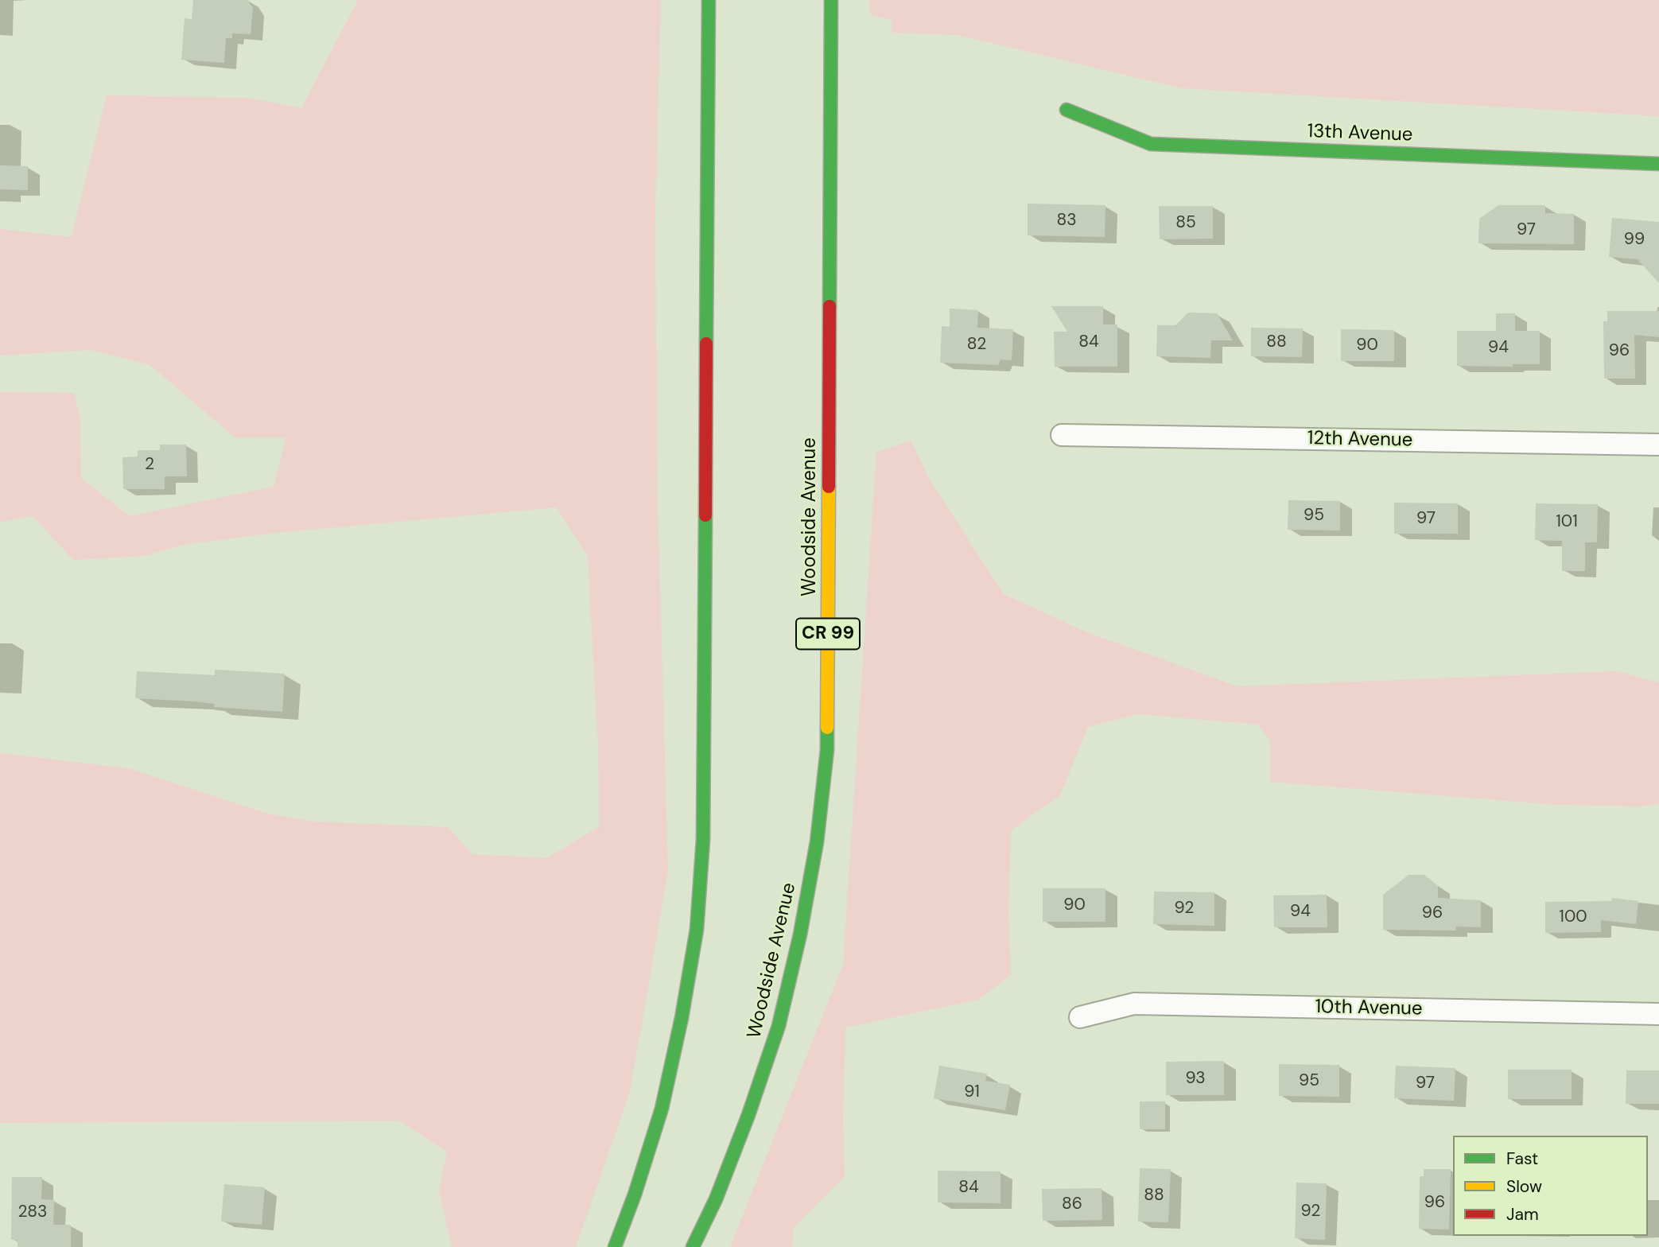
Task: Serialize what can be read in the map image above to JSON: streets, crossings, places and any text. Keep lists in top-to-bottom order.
{
  "streets": {
    "main road": ["13th Avenue", "Woodside Avenue", "CR 99"],
    "street": ["12th Avenue", "10th Avenue"]
  },
  "house_numbers": [
    "83",
    "85",
    "97",
    "99",
    "84",
    "88",
    "82",
    "90",
    "94",
    "96",
    "2",
    "95",
    "97",
    "101",
    "90",
    "92",
    "94",
    "96",
    "100",
    "93",
    "95",
    "97",
    "91",
    "84",
    "88",
    "96",
    "86",
    "92",
    "283"
  ],
  "legend": ["Fast", "Slow", "Jam"]
}
